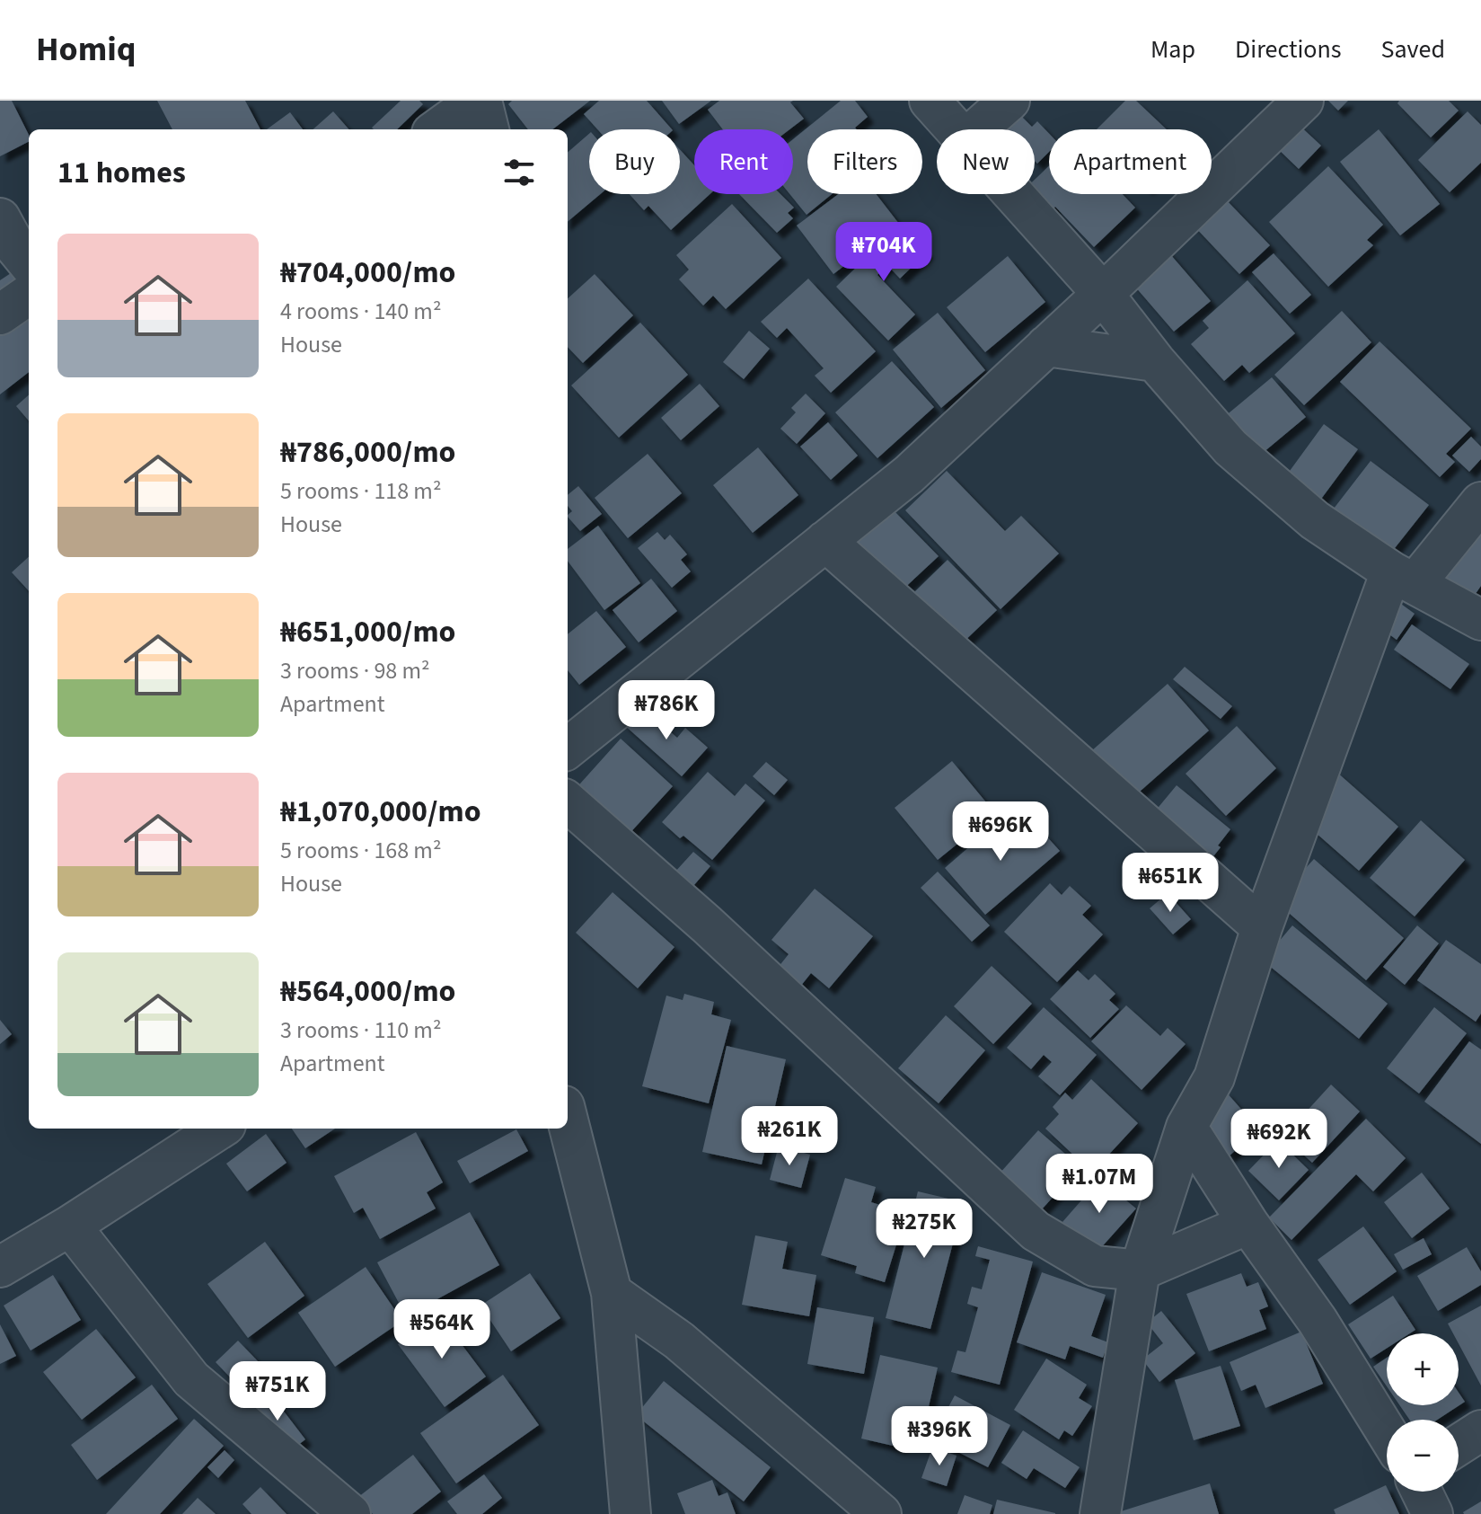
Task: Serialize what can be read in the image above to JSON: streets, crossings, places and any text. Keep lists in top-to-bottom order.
{
  "page": {
    "header": "Homiq",
    "nav": ["Map", "Directions", "Saved"],
    "chip": [
      "Buy",
      "Rent",
      "Filters",
      "New",
      "Apartment"
    ],
    "heading": "11 homes",
    "list": [
      {
        "name": "₦704,000/mo",
        "note": "4 rooms · 140 m² · House"
      },
      {
        "name": "₦786,000/mo",
        "note": "5 rooms · 118 m² · House"
      },
      {
        "name": "₦651,000/mo",
        "note": "3 rooms · 98 m² · Apartment"
      },
      {
        "name": "₦1,070,000/mo",
        "note": "5 rooms · 168 m² · House"
      },
      {
        "name": "₦564,000/mo",
        "note": "3 rooms · 110 m² · Apartment"
      }
    ],
    "price": [
      "₦704K",
      "₦786K",
      "₦696K",
      "₦651K",
      "₦261K",
      "₦692K",
      "₦1.07M",
      "₦275K",
      "₦564K",
      "₦751K",
      "₦396K"
    ],
    "map_buttons": ["+", "−"]
  }
}
